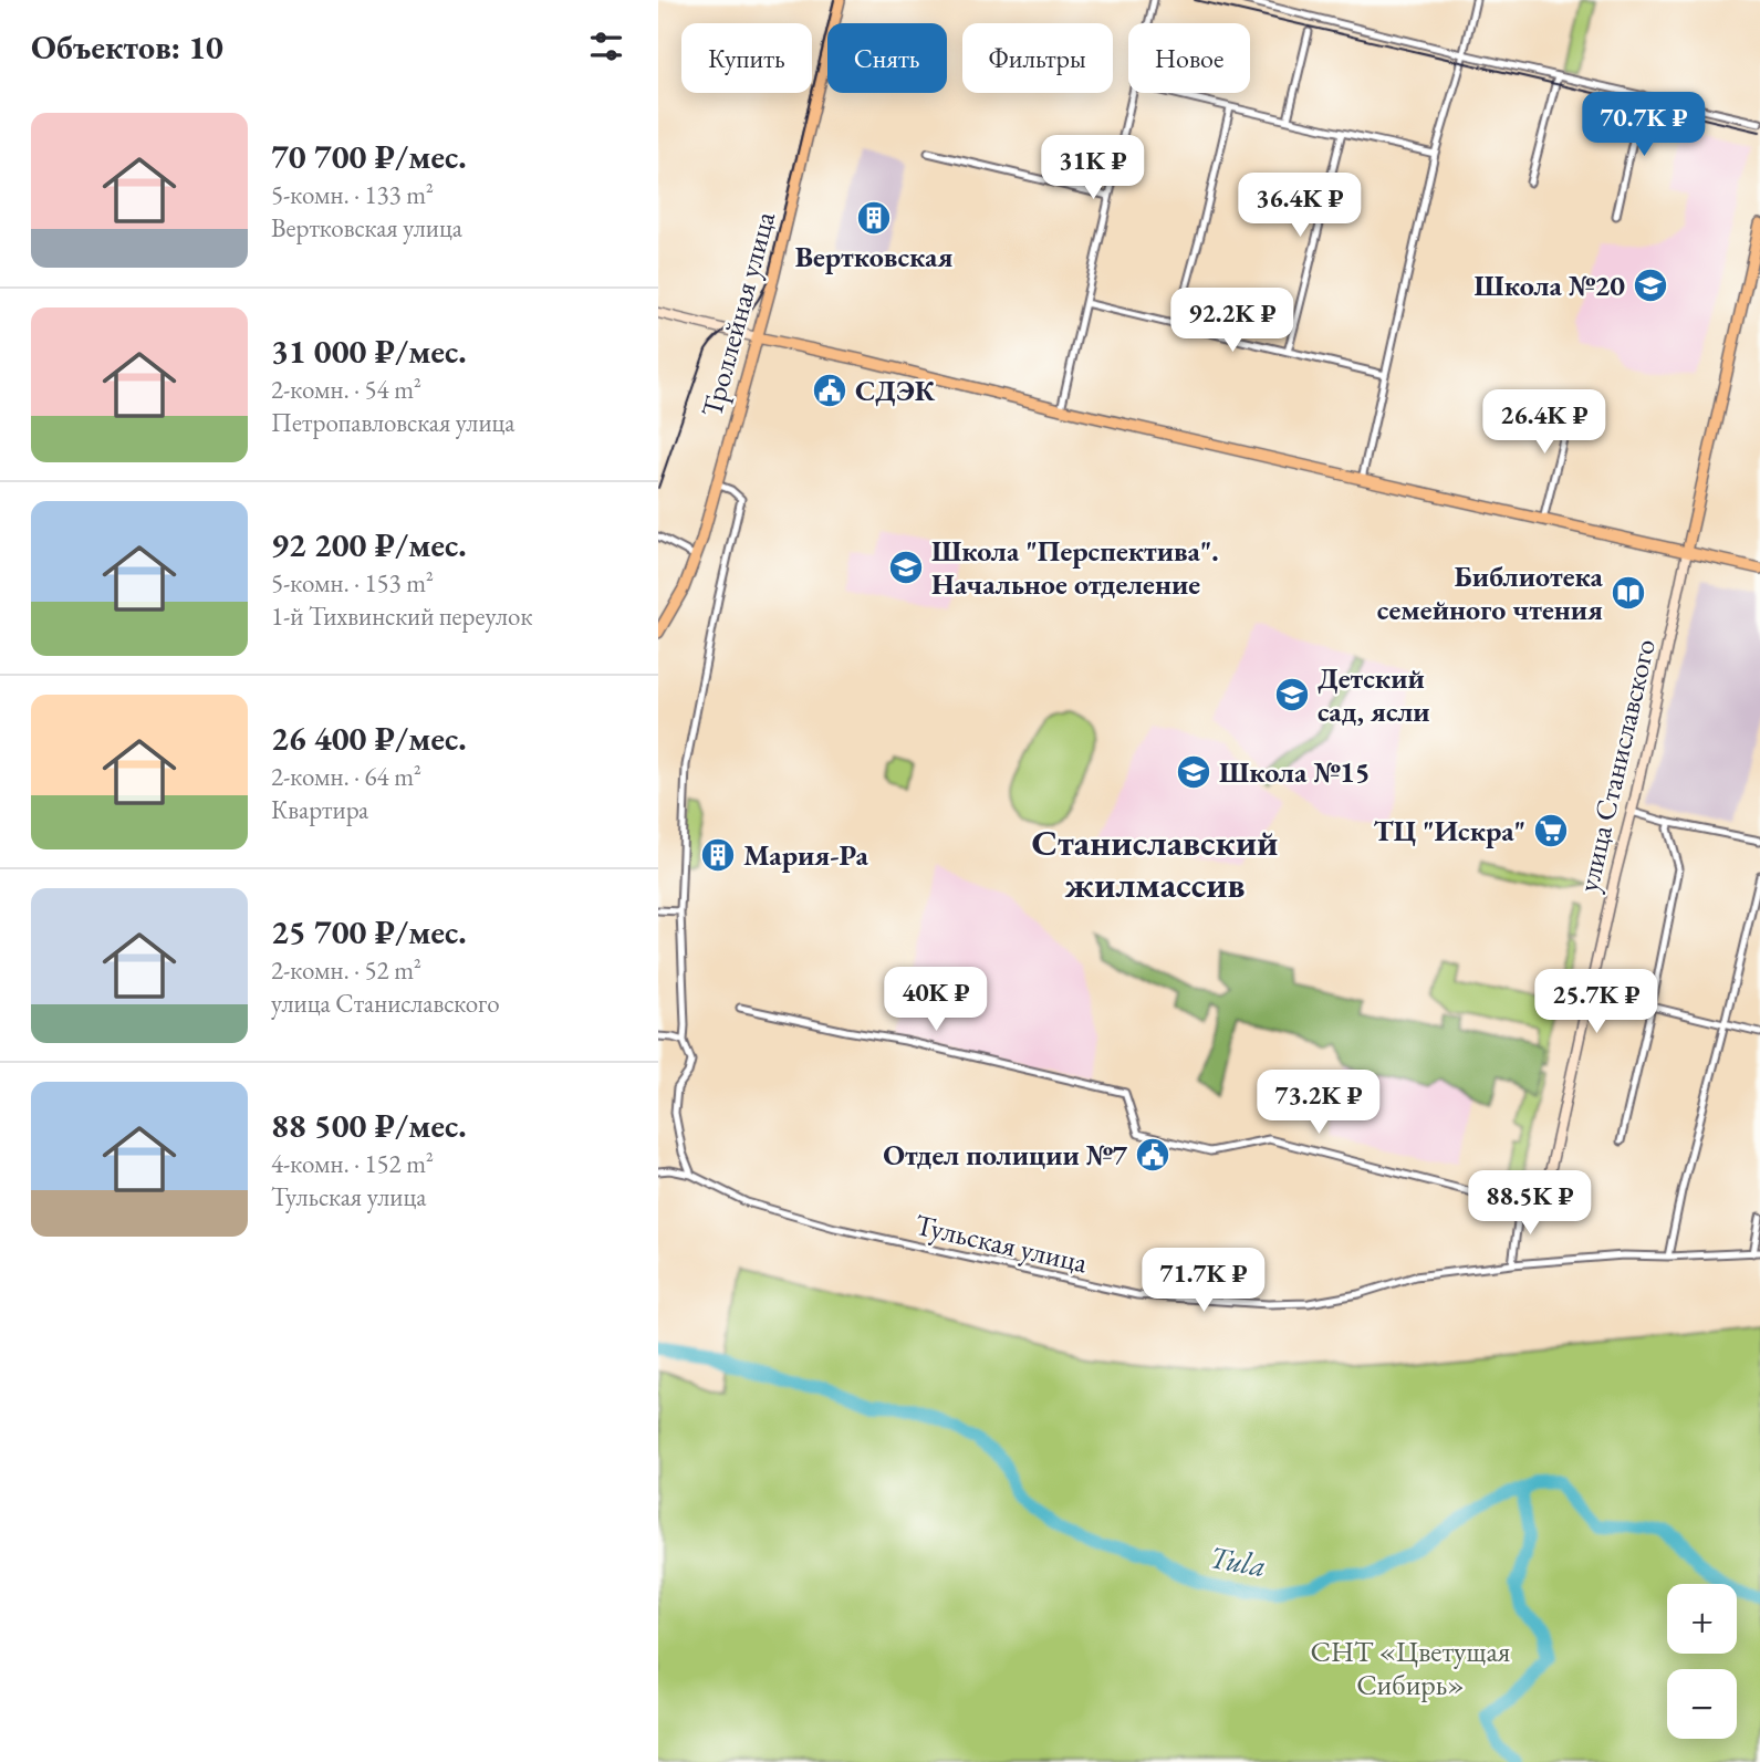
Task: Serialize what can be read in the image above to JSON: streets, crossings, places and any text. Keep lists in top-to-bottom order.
{
  "streets": {
    "main road": ["Троллейная улица", "улица Станиславского"],
    "street": ["Тульская улица"]
  },
  "districts": ["Станиславский жилмассив"],
  "water": ["Tula"],
  "parks": ["СНТ «Цветущая Сибирь»"],
  "places": {
    "building": ["Вертковская", "Мария-Ра"],
    "school or university": [
      "Школа №20",
      "Школа \"Перспектива\". Начальное отделение",
      "Детский сад, ясли",
      "Школа №15"
    ],
    "public building": ["СДЭК", "Отдел полиции №7"],
    "library": ["Библиотека семейного чтения"],
    "supermarket": ["ТЦ \"Искра\""]
  },
  "page": {
    "heading": "Объектов: 10",
    "chip": [
      "Купить",
      "Снять",
      "Фильтры",
      "Новое"
    ],
    "price": [
      "70.7K ₽",
      "31K ₽",
      "36.4K ₽",
      "92.2K ₽",
      "26.4K ₽",
      "40K ₽",
      "25.7K ₽",
      "73.2K ₽",
      "88.5K ₽",
      "71.7K ₽"
    ],
    "list": [
      {
        "name": "70 700 ₽/мес.",
        "note": "5-комн. · 133 m² · Вертковская улица"
      },
      {
        "name": "31 000 ₽/мес.",
        "note": "2-комн. · 54 m² · Петропавловская улица"
      },
      {
        "name": "92 200 ₽/мес.",
        "note": "5-комн. · 153 m² · 1-й Тихвинский переулок"
      },
      {
        "name": "26 400 ₽/мес.",
        "note": "2-комн. · 64 m² · Квартира"
      },
      {
        "name": "25 700 ₽/мес.",
        "note": "2-комн. · 52 m² · улица Станиславского"
      },
      {
        "name": "88 500 ₽/мес.",
        "note": "4-комн. · 152 m² · Тульская улица"
      }
    ],
    "map_buttons": ["+", "−"]
  }
}
